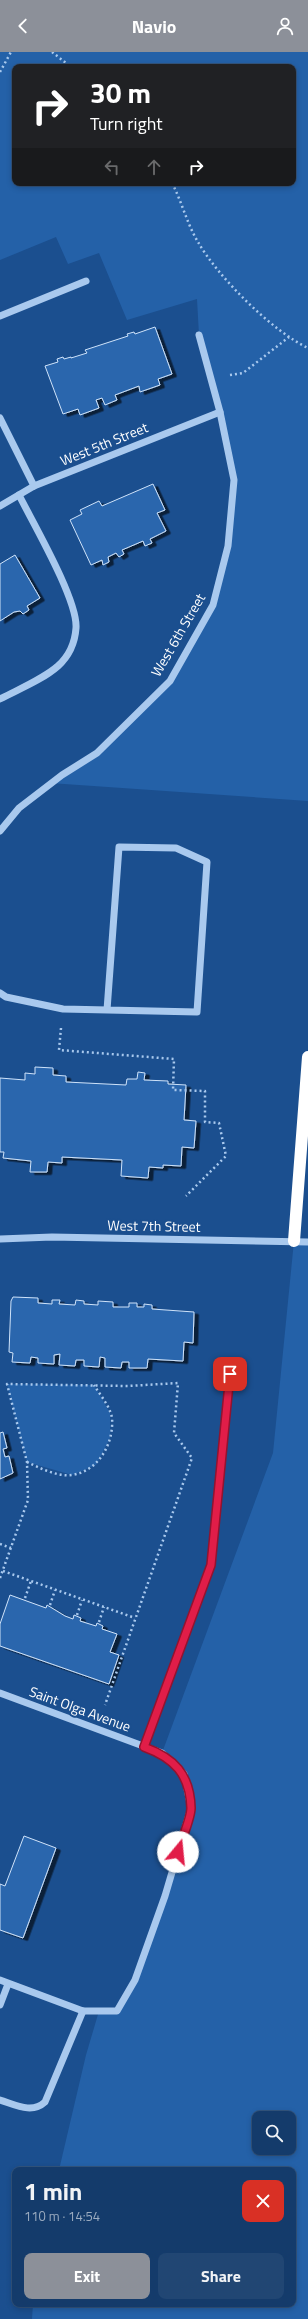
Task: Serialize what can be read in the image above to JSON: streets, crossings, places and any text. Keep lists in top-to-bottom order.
{
  "streets": {
    "street": [
      "West 5th Street",
      "West 6th Street",
      "West 7th Street",
      "Saint Olga Avenue"
    ]
  },
  "crossings": [
    ["West 5th Street", "West 6th Street"]
  ],
  "page": {
    "header": "Navio",
    "turn": ["30 m", "Turn right"],
    "heading": ["1 min", "110 m · 14:54"],
    "buttons": ["Exit", "Share"]
  }
}
